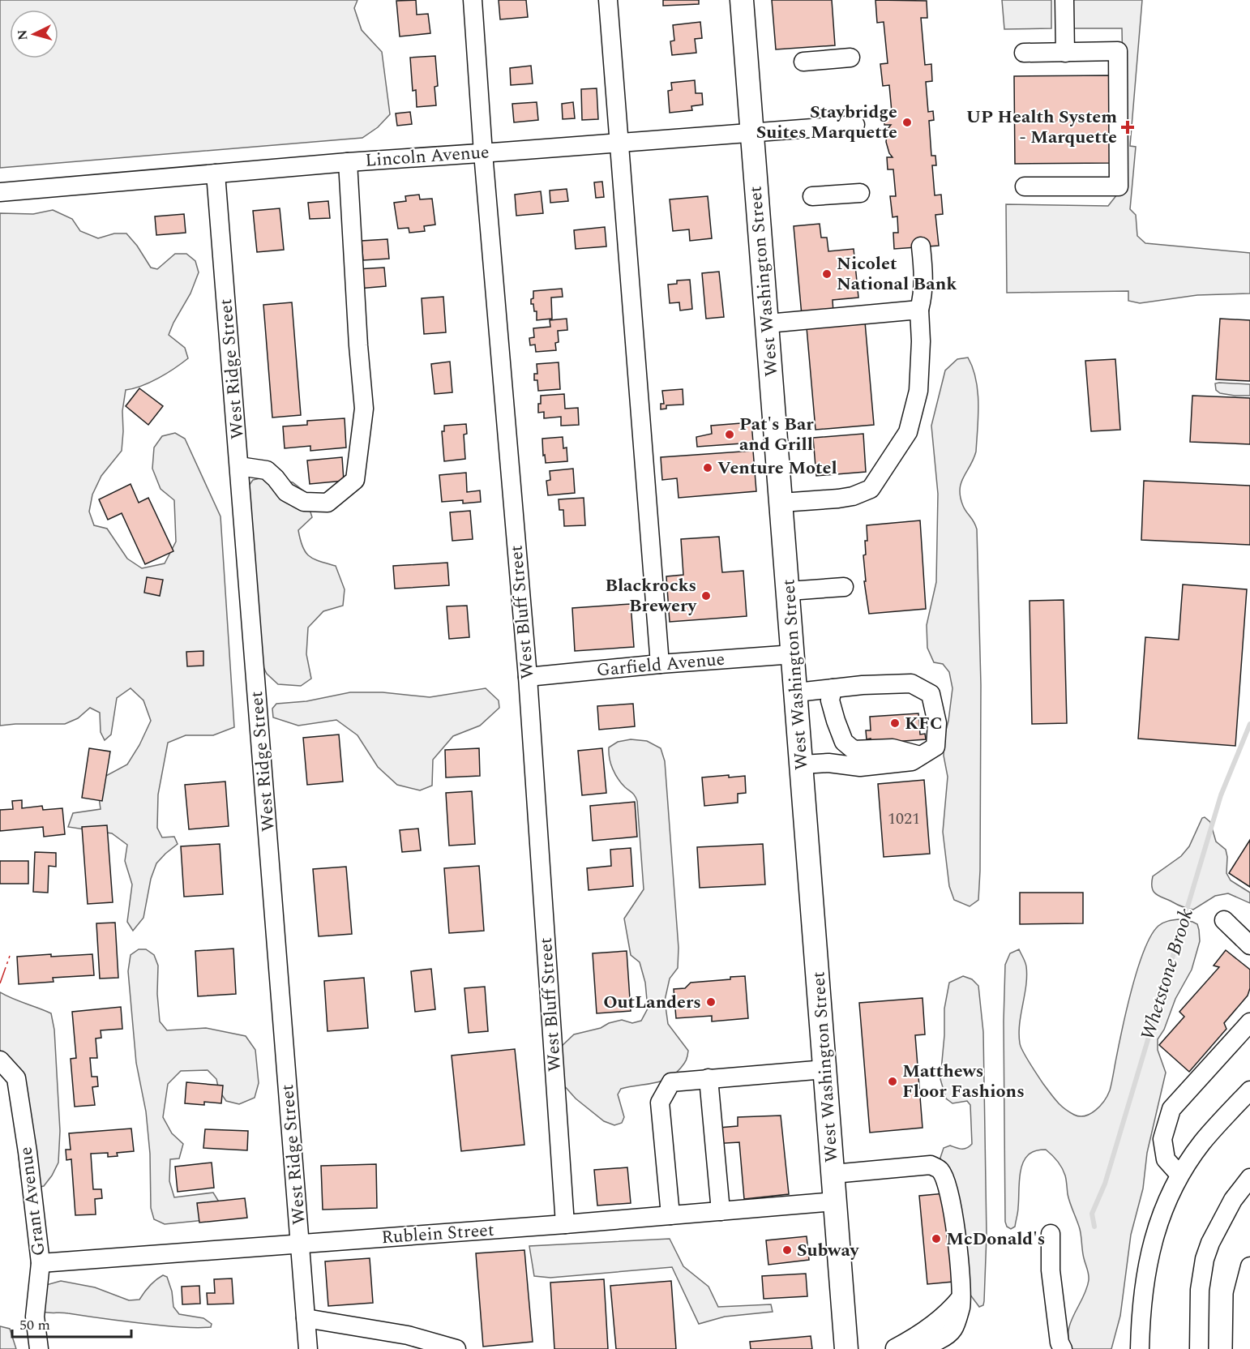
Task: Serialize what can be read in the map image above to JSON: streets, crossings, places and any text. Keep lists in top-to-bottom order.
{
  "streets": {
    "main road": ["West Washington Street"],
    "street": [
      "Lincoln Avenue",
      "West Ridge Street",
      "West Bluff Street",
      "Garfield Avenue",
      "Grant Avenue",
      "Rublein Street"
    ]
  },
  "crossings": [
    ["Lincoln Avenue", "West Washington Street"],
    ["Lincoln Avenue", "West Ridge Street"],
    ["Lincoln Avenue", "West Bluff Street"],
    ["West Washington Street", "Garfield Avenue"],
    ["West Washington Street", "Rublein Street"],
    ["West Ridge Street", "Rublein Street"],
    ["West Bluff Street", "Garfield Avenue"],
    ["West Bluff Street", "Rublein Street"],
    ["Grant Avenue", "Rublein Street"]
  ],
  "water": ["Whetstone Brook"],
  "places": {
    "other": [
      "Staybridge Suites Marquette",
      "Nicolet National Bank",
      "Pat's Bar and Grill",
      "Venture Motel",
      "Blackrocks Brewery",
      "KFC",
      "OutLanders",
      "Matthews Floor Fashions",
      "McDonald's",
      "Subway"
    ],
    "health": ["UP Health System - Marquette"]
  },
  "house_numbers": ["1021"],
  "scale_bar": "50 m",
  "north": "left"
}
